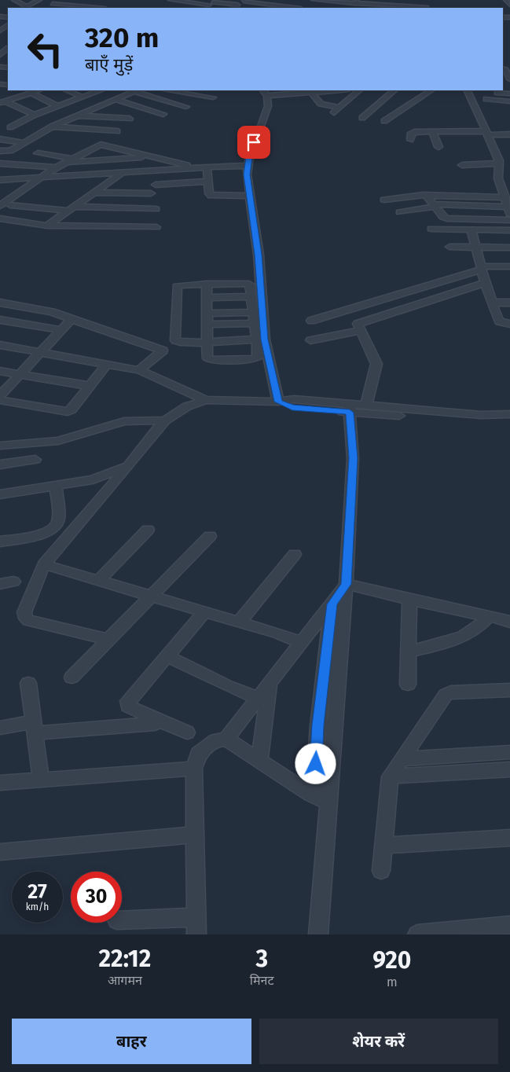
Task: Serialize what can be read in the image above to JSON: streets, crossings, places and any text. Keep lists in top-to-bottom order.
{
  "page": {
    "turn": ["320 m", "बाएँ मुड़ें"],
    "speed": "27 km/h",
    "limit": "30",
    "eta": [
      "22:12",
      "आगमन",
      "3",
      "मिनट",
      "920",
      "m"
    ],
    "buttons": ["बाहर", "शेयर करें"]
  }
}
